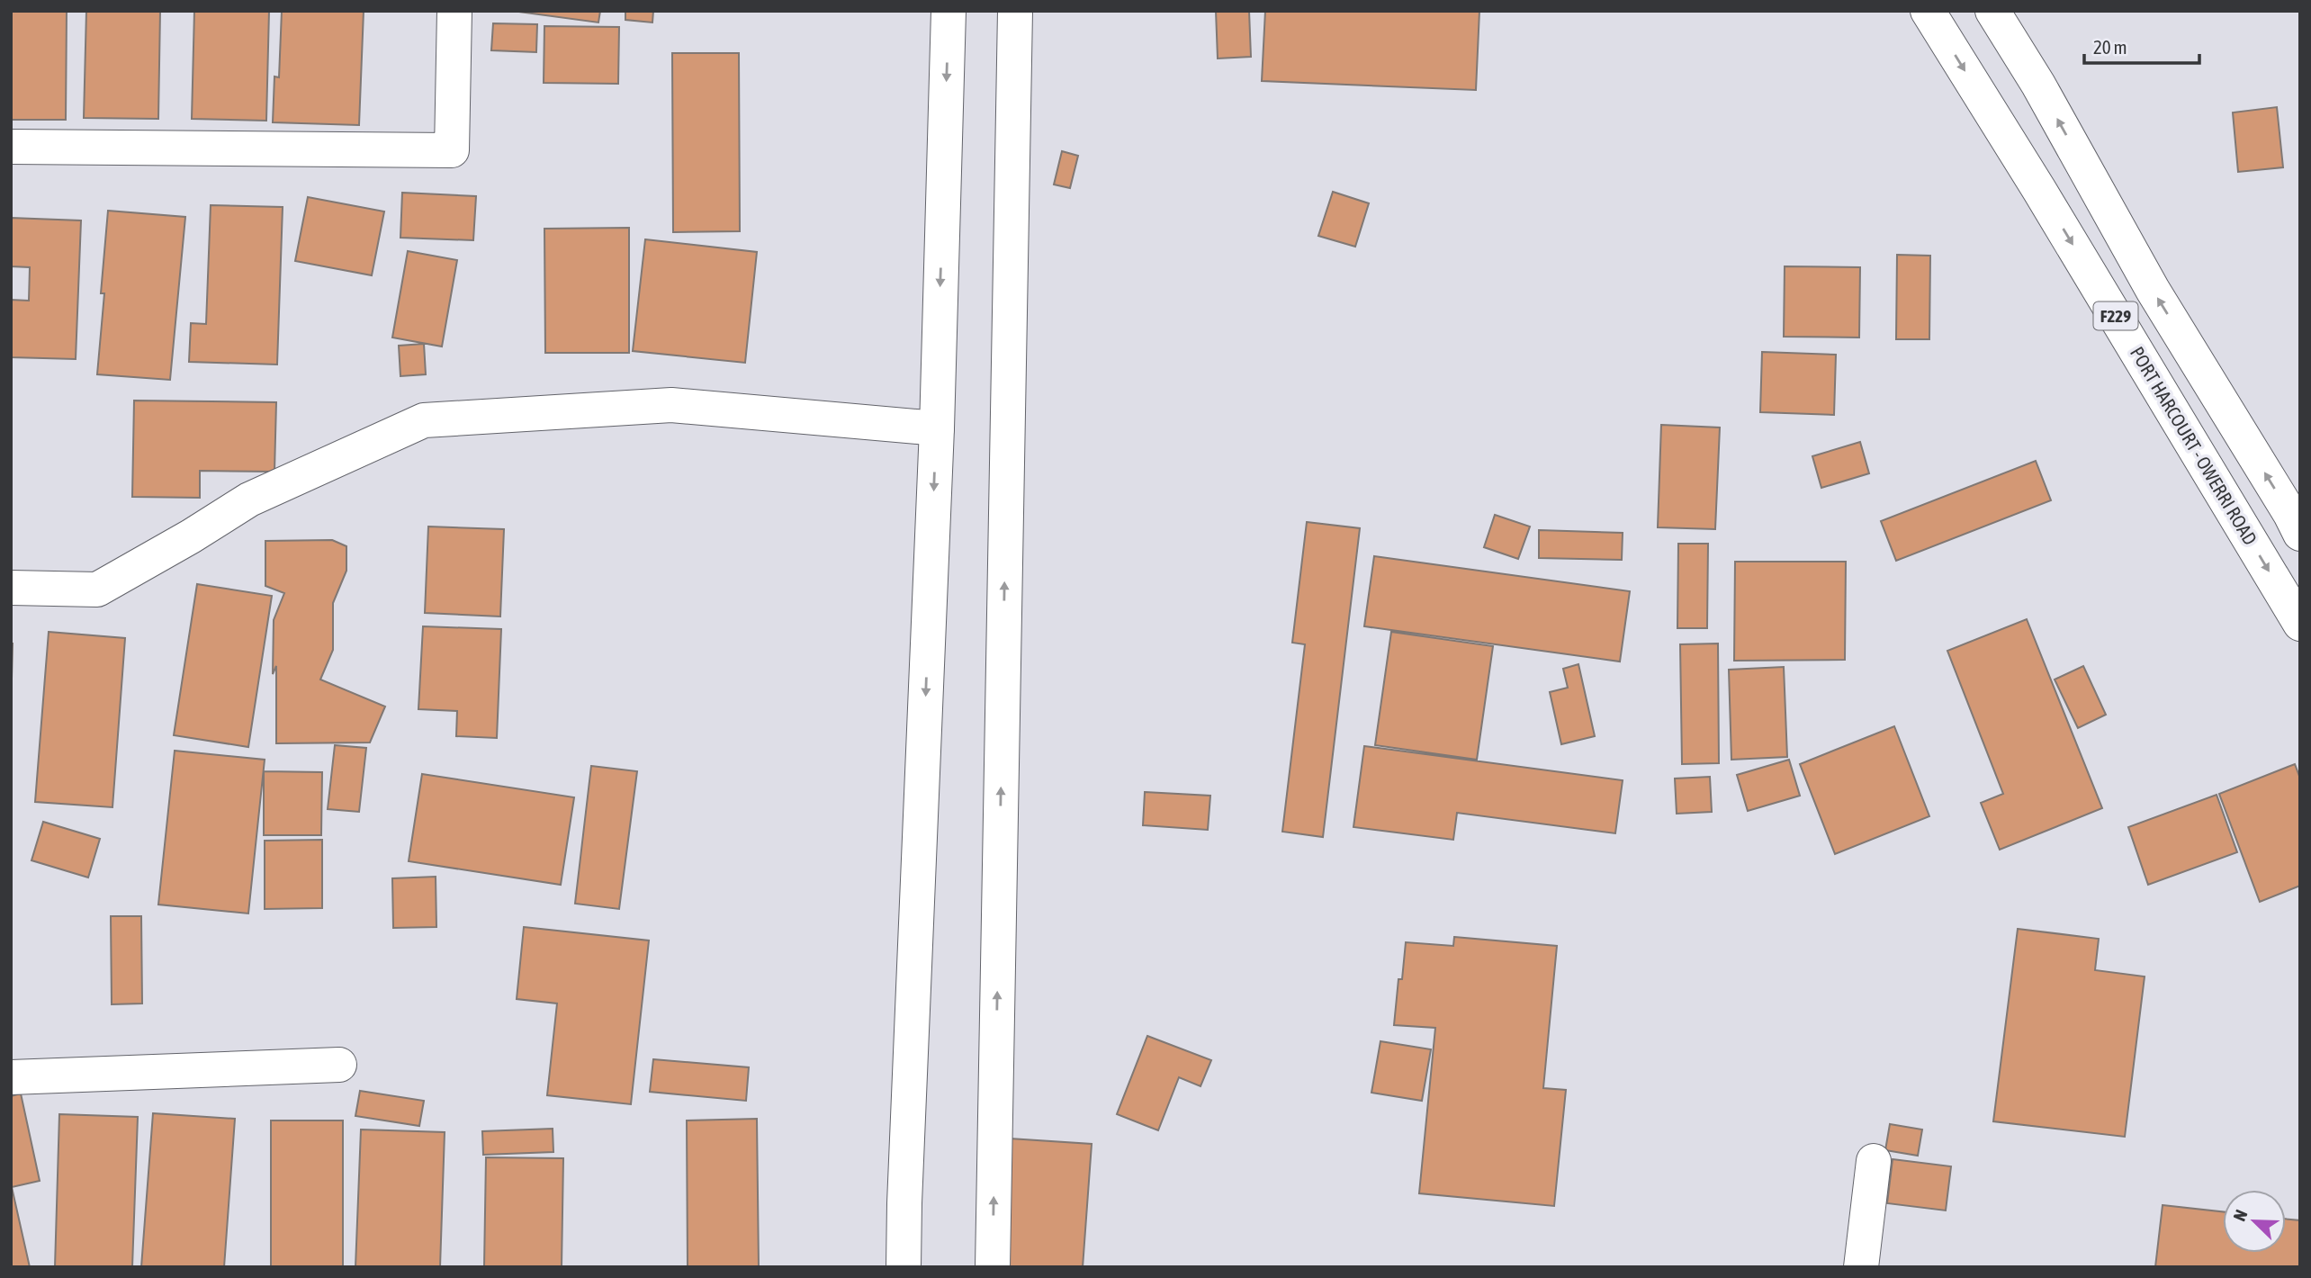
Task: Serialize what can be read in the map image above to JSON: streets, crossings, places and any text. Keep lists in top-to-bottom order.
{
  "streets": {
    "street": ["F229", "PORT HARCOURT - OWERRI ROAD"]
  },
  "scale_bar": "20 m",
  "north": "top left"
}
